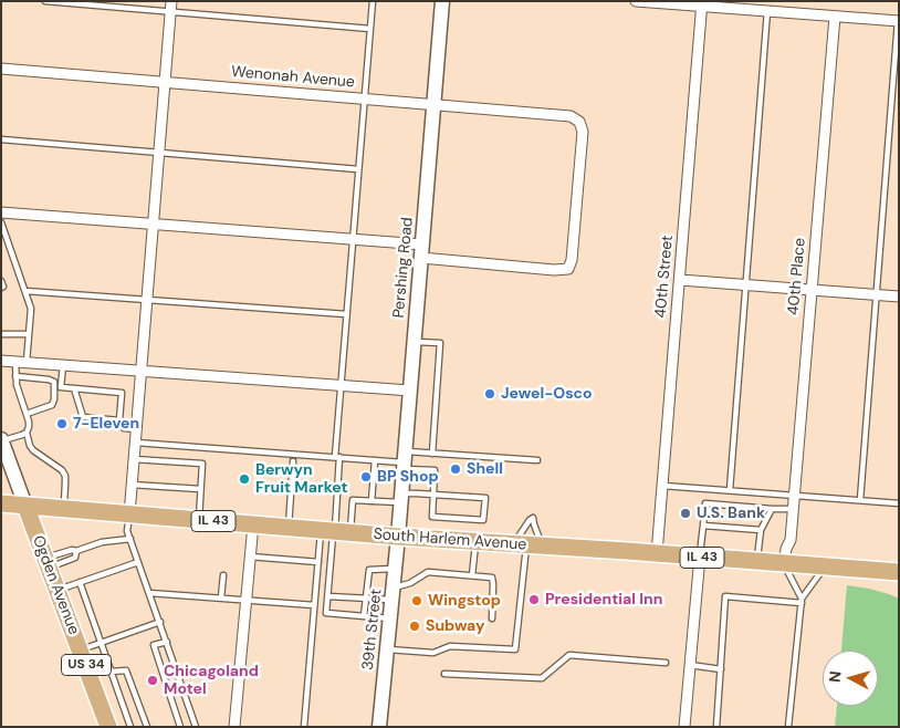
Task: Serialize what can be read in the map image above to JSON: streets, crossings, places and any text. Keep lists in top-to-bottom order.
{
  "streets": {
    "main road": [
      "Pershing Road",
      "IL 43",
      "South Harlem Avenue",
      "Ogden Avenue",
      "39th Street",
      "US 34"
    ],
    "street": ["Wenonah Avenue", "40th Street", "40th Place"]
  },
  "crossings": [
    ["Wenonah Avenue", "Pershing Road"],
    ["Pershing Road", "South Harlem Avenue"],
    ["Pershing Road", "39th Street"],
    ["40th Street", "South Harlem Avenue"],
    ["40th Place", "South Harlem Avenue"],
    ["South Harlem Avenue", "Ogden Avenue"],
    ["South Harlem Avenue", "39th Street"]
  ],
  "places": [
    "Jewel-Osco",
    "7-Eleven",
    "Shell",
    "BP Shop",
    "Berwyn Fruit Market",
    "U.S. Bank",
    "Presidential Inn",
    "Wingstop",
    "Subway",
    "Chicagoland Motel"
  ],
  "north": "left"
}
